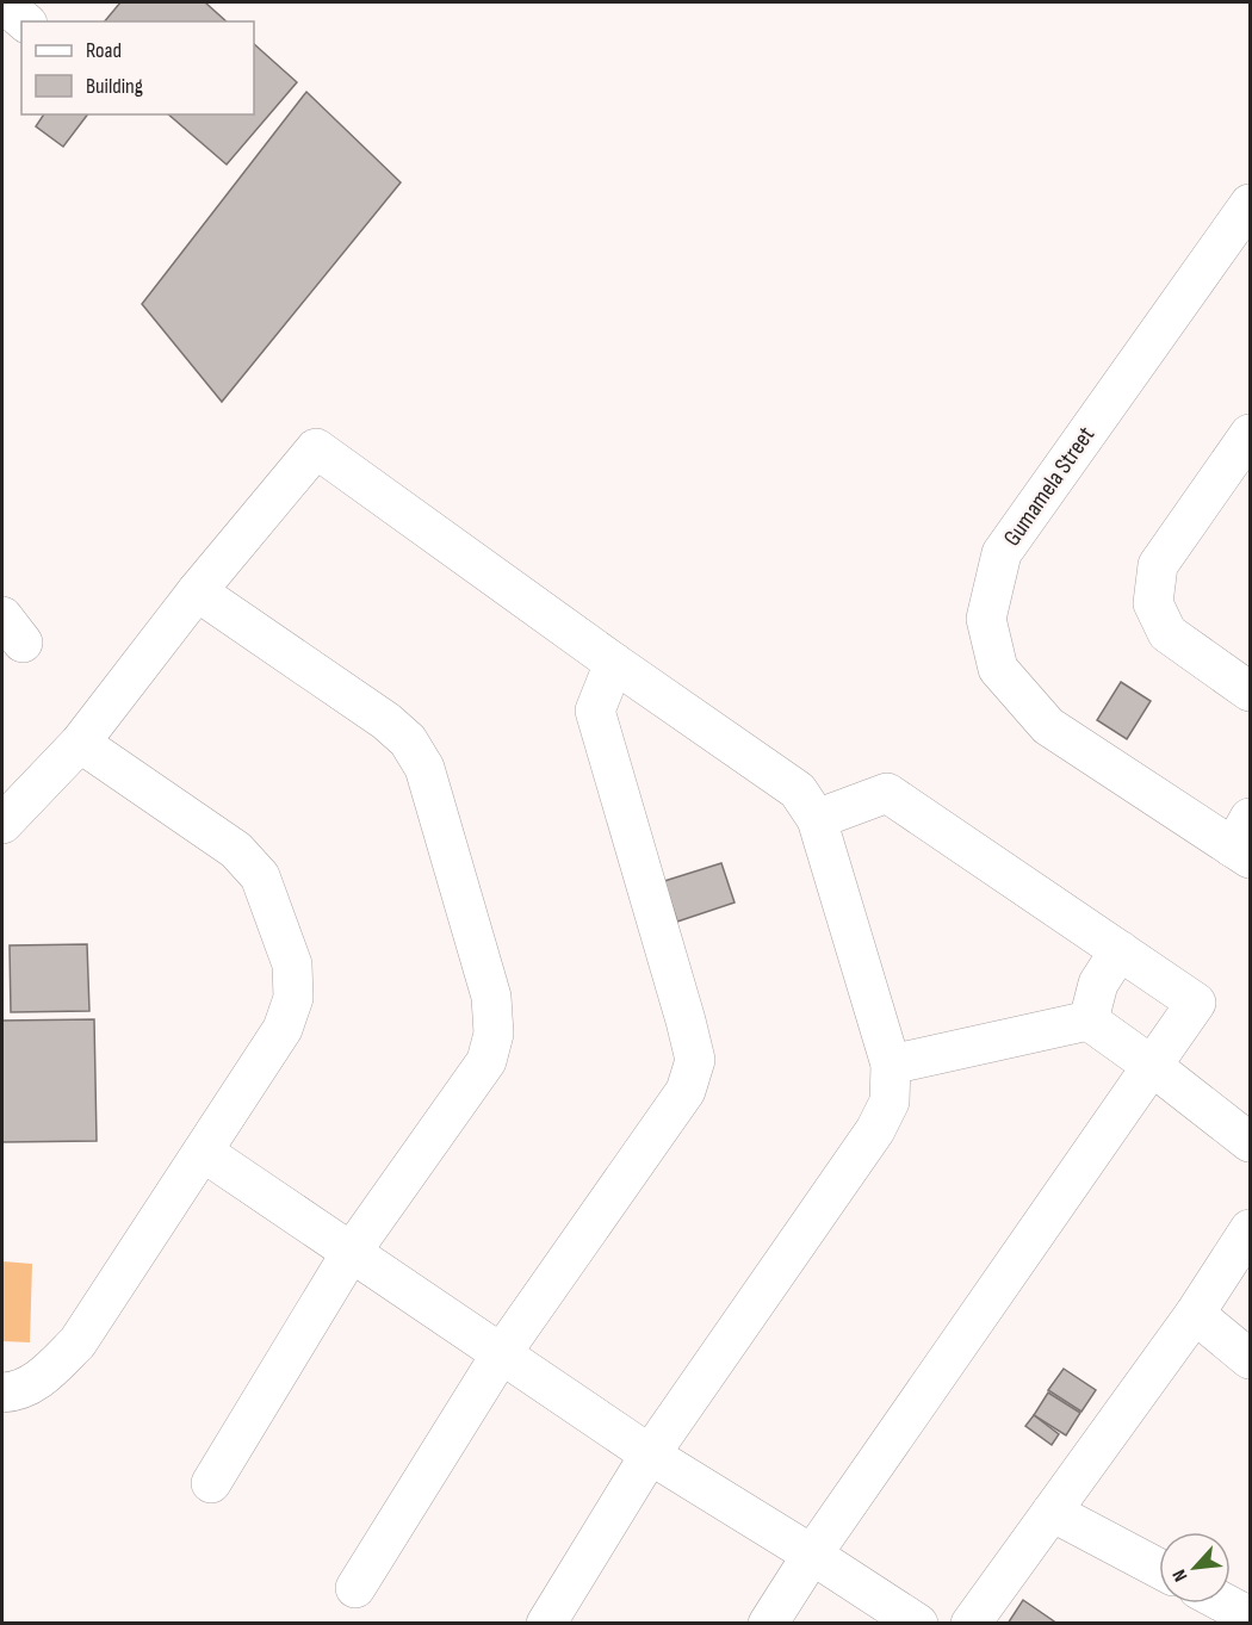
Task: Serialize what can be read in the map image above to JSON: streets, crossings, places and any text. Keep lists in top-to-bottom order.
{
  "streets": {
    "street": ["Gumamela Street"]
  },
  "legend": ["Road", "Building"],
  "north": "bottom left"
}
